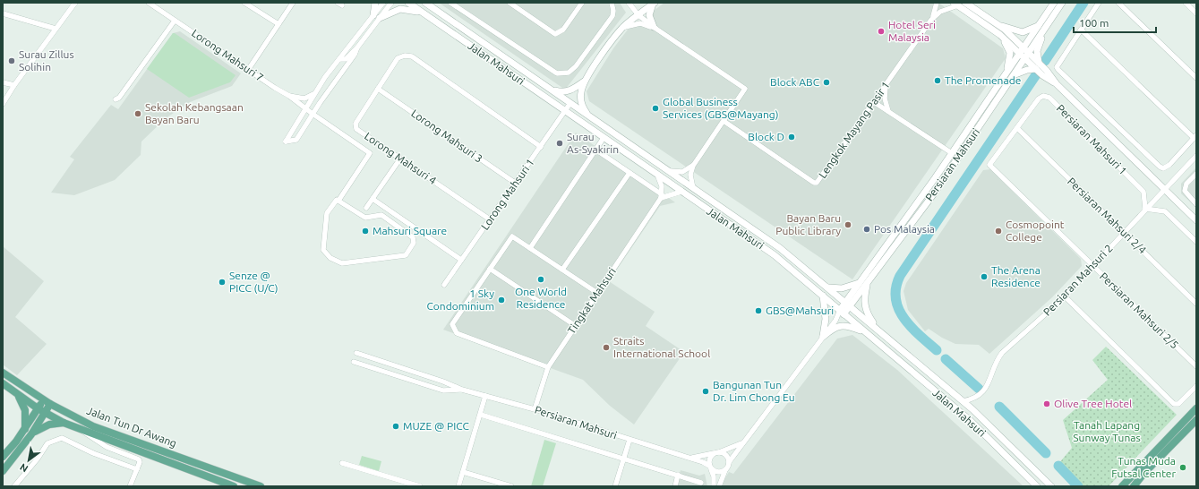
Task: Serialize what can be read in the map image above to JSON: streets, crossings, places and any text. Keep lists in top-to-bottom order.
{
  "streets": {
    "main road": ["Jalan Tun Dr Awang"],
    "street": [
      "Lorong Mahsuri 7",
      "Jalan Mahsuri",
      "Lengkok Mayang Pasir 1",
      "Lorong Mahsuri 3",
      "Persiaran Mahsuri 1",
      "Lorong Mahsuri 4",
      "Persiaran Mahsuri",
      "Lorong Mahsuri 1",
      "Persiaran Mahsuri 2/4",
      "Persiaran Mahsuri 2",
      "Tingkat Mahsuri",
      "Persiaran Mahsuri 2/5"
    ]
  },
  "crossings": [
    ["Jalan Mahsuri", "Persiaran Mahsuri"],
    ["Jalan Mahsuri", "Lorong Mahsuri 1"],
    ["Jalan Mahsuri", "Persiaran Mahsuri 2"],
    ["Lorong Mahsuri 3", "Lorong Mahsuri 4"],
    ["Lorong Mahsuri 3", "Lorong Mahsuri 1"],
    ["Persiaran Mahsuri 1", "Persiaran Mahsuri"],
    ["Persiaran Mahsuri 1", "Persiaran Mahsuri 2/4"],
    ["Persiaran Mahsuri 1", "Persiaran Mahsuri 2"],
    ["Persiaran Mahsuri 1", "Persiaran Mahsuri 2/5"],
    ["Lorong Mahsuri 4", "Lorong Mahsuri 1"],
    ["Persiaran Mahsuri", "Tingkat Mahsuri"],
    ["Persiaran Mahsuri 2/4", "Persiaran Mahsuri 2"],
    ["Persiaran Mahsuri 2", "Persiaran Mahsuri 2/5"]
  ],
  "parks": ["Tanah Lapang Sunway Tunas"],
  "places": [
    "Hotel Seri Malaysia",
    "Surau Zillus Solihin",
    "The Promenade",
    "Block ABC",
    "Global Business Services (GBS@Mayang)",
    "Sekolah Kebangsaan Bayan Baru",
    "Block D",
    "Surau As-Syakirin",
    "Bayan Baru Public Library",
    "Pos Malaysia",
    "Mahsuri Square",
    "Cosmopoint College",
    "The Arena Residence",
    "One World Residence",
    "Senze @ PICC (U/C)",
    "1 Sky Condominium",
    "GBS@Mahsuri",
    "Straits International School",
    "Bangunan Tun Dr. Lim Chong Eu",
    "Olive Tree Hotel",
    "MUZE @ PICC",
    "Tunas Muda Futsal Center"
  ],
  "scale_bar": "100 m",
  "north": "bottom left"
}
